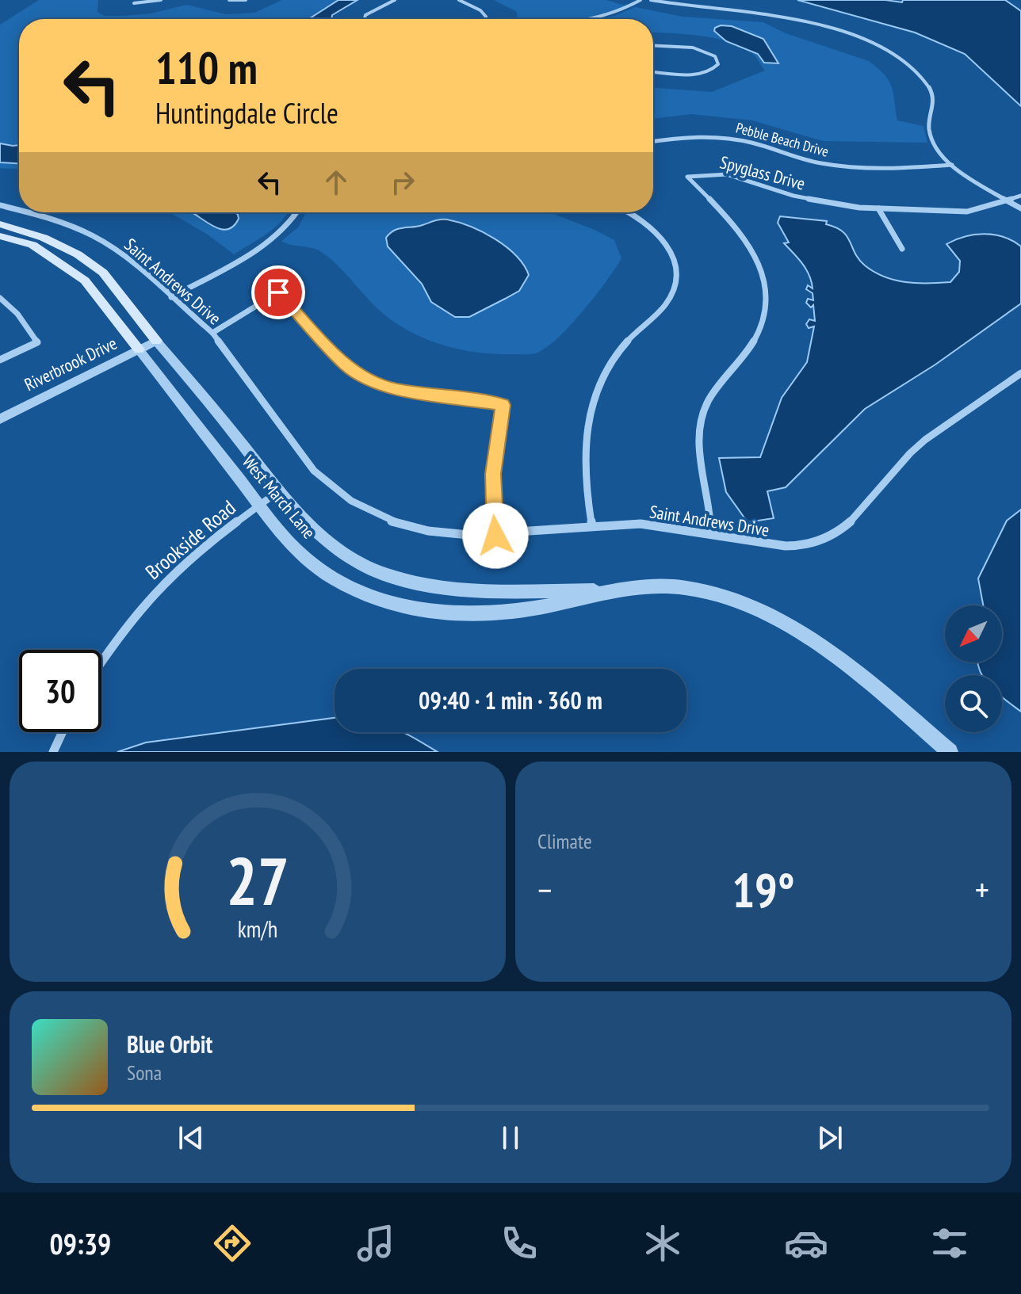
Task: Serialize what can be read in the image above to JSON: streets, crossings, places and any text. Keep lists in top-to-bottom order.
{
  "streets": {
    "main road": ["West March Lane"],
    "street": [
      "Pebble Beach Drive",
      "Spyglass Drive",
      "Saint Andrews Drive",
      "Riverbrook Drive",
      "Brookside Road"
    ]
  },
  "crossings": [
    ["Spyglass Drive", "Saint Andrews Drive"],
    ["Riverbrook Drive", "West March Lane"],
    ["West March Lane", "Brookside Road"]
  ],
  "north": "bottom left",
  "page": {
    "turn": ["110 m", "Huntingdale Circle"],
    "limit": "30",
    "trip": "09:40 · 1 min · 360 m",
    "tile": "Climate",
    "heat": ["−", "19°", "+"],
    "song": ["Blue Orbit", "Sona"],
    "tabs": "09:39",
    "gauge": ["27", "km/h"]
  }
}
